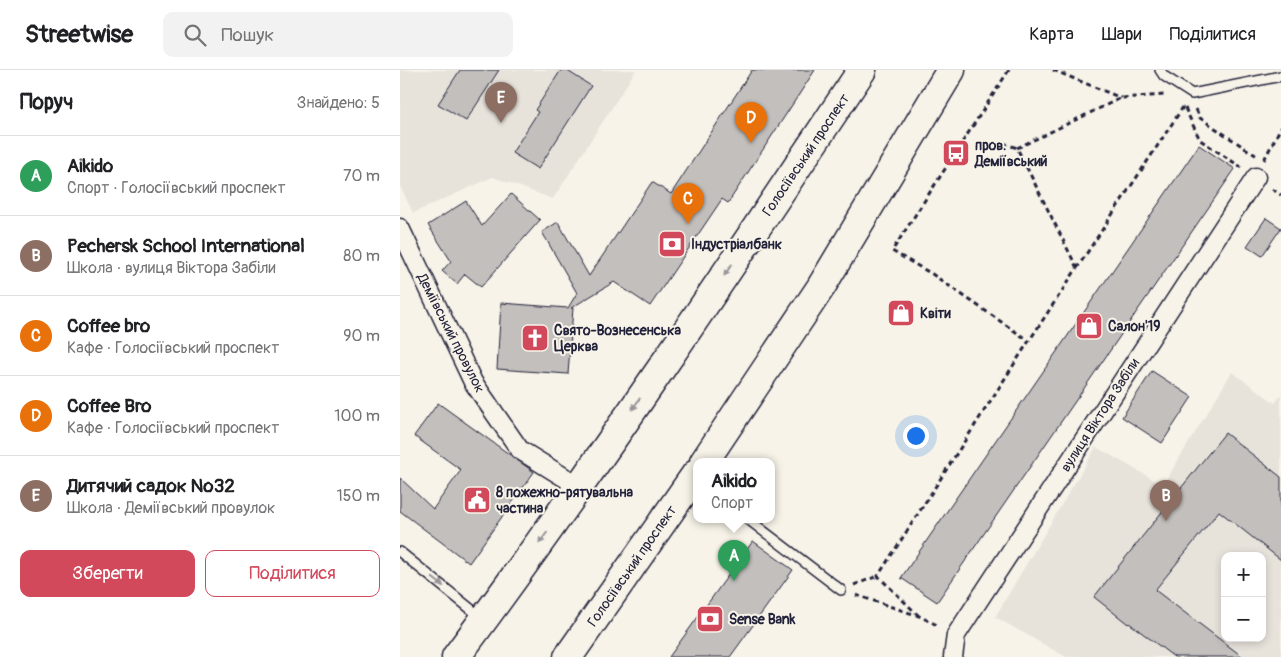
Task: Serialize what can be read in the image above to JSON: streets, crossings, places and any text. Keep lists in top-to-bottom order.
{
  "streets": {
    "main road": ["Голосіївський проспект"],
    "street": ["Деміївський провулок", "вулиця Віктора Забіли"]
  },
  "crossings": [
    ["Голосіївський проспект", "Деміївський провулок"]
  ],
  "places": {
    "bus stop": ["пров. Деміївський"],
    "bank": ["Індустріалбанк", "Sense Bank"],
    "shop": ["Квіти", "Салон'19"],
    "church": ["Свято-Вознесенська Церква"],
    "public building": ["8 пожежно-рятувальна частина"]
  },
  "page": {
    "header": "Streetwise",
    "search": "Пошук",
    "nav": ["Карта", "Шари", "Поділитися"],
    "heading": ["Поруч", "Знайдено: 5"],
    "pins": [
      "E",
      "D",
      "C",
      "B",
      "A"
    ],
    "list": [
      {
        "mark": "A",
        "name": "Aikido",
        "note": "Спорт · Голосіївський проспект",
        "value": "70 m"
      },
      {
        "mark": "B",
        "name": "Pechersk School International",
        "note": "Школа · вулиця Віктора Забіли",
        "value": "80 m"
      },
      {
        "mark": "C",
        "name": "Coffee bro",
        "note": "Кафе · Голосіївський проспект",
        "value": "90 m"
      },
      {
        "mark": "D",
        "name": "Coffee Bro",
        "note": "Кафе · Голосіївський проспект",
        "value": "100 m"
      },
      {
        "mark": "E",
        "name": "Дитячий садок №32",
        "note": "Школа · Деміївський провулок",
        "value": "150 m"
      }
    ],
    "popup": ["Aikido", "Спорт"],
    "buttons": ["Зберегти", "Поділитися"],
    "map_buttons": ["+", "−"]
  }
}
